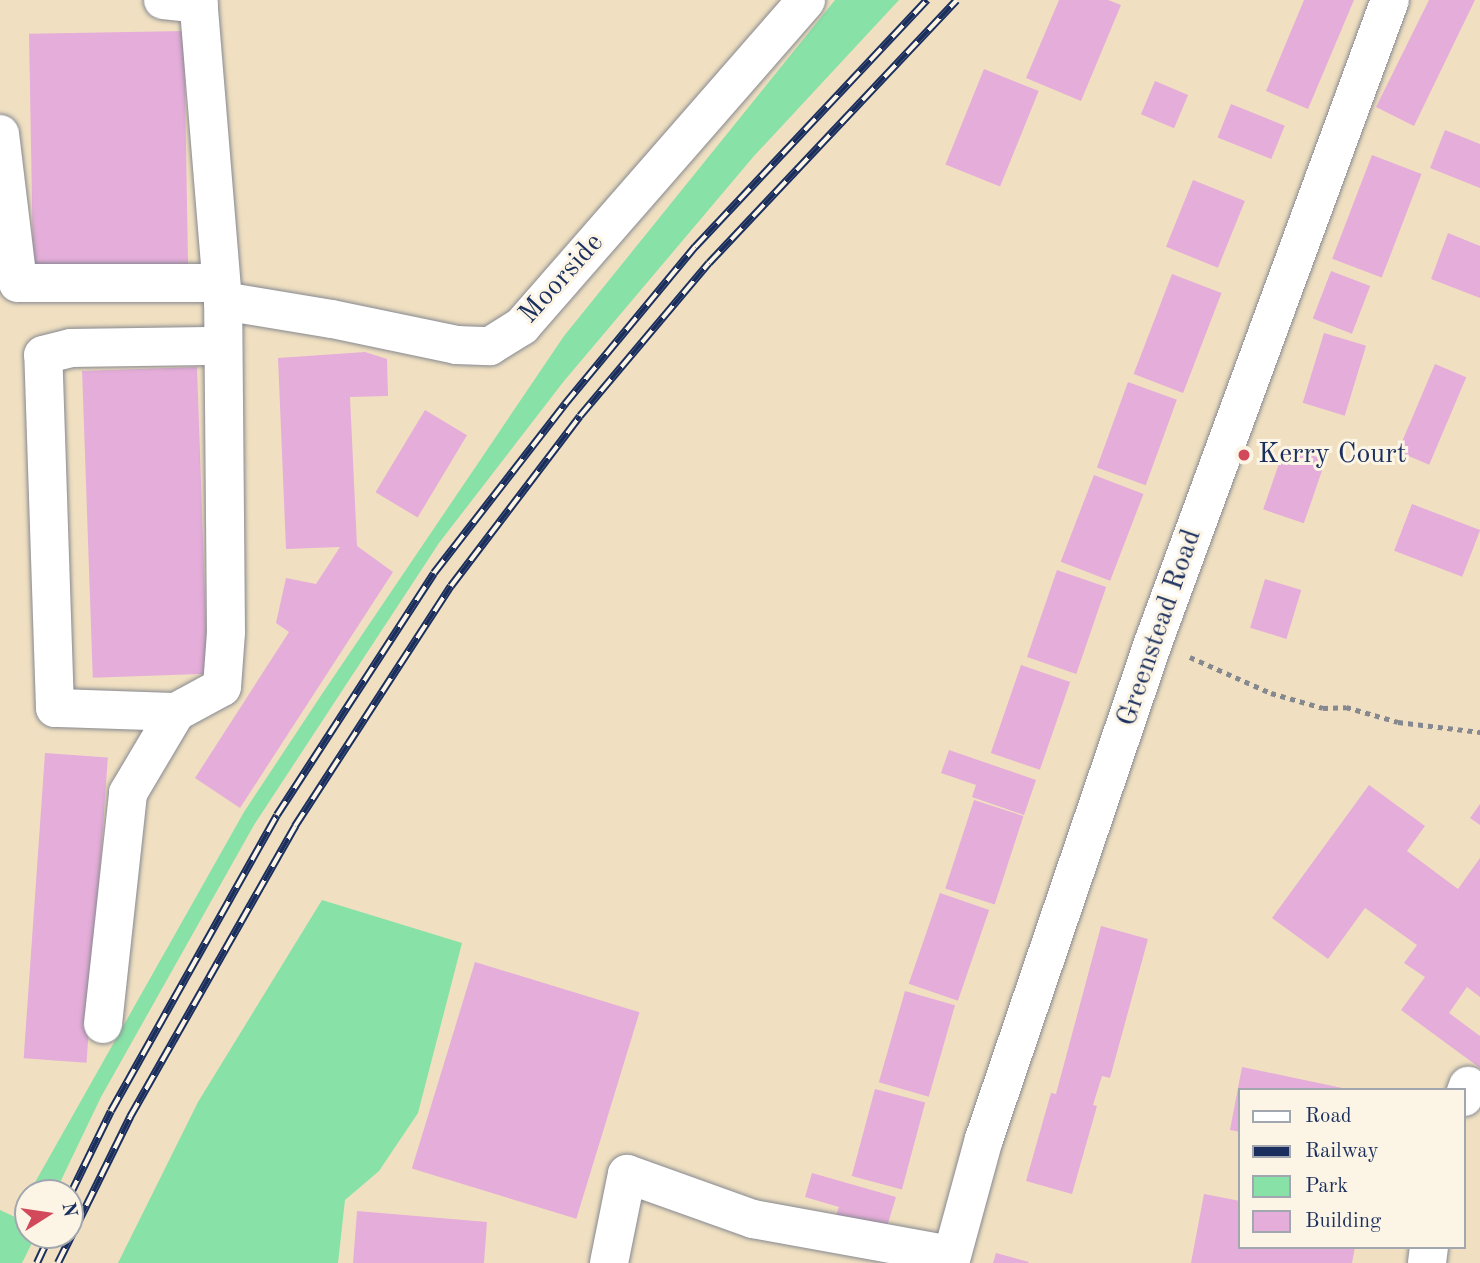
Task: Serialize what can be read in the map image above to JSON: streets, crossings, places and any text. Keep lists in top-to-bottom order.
{
  "streets": {
    "street": ["Moorside", "Greenstead Road"]
  },
  "places": ["Kerry Court"],
  "legend": [
    "Road",
    "Railway",
    "Park",
    "Building"
  ],
  "north": "right"
}
